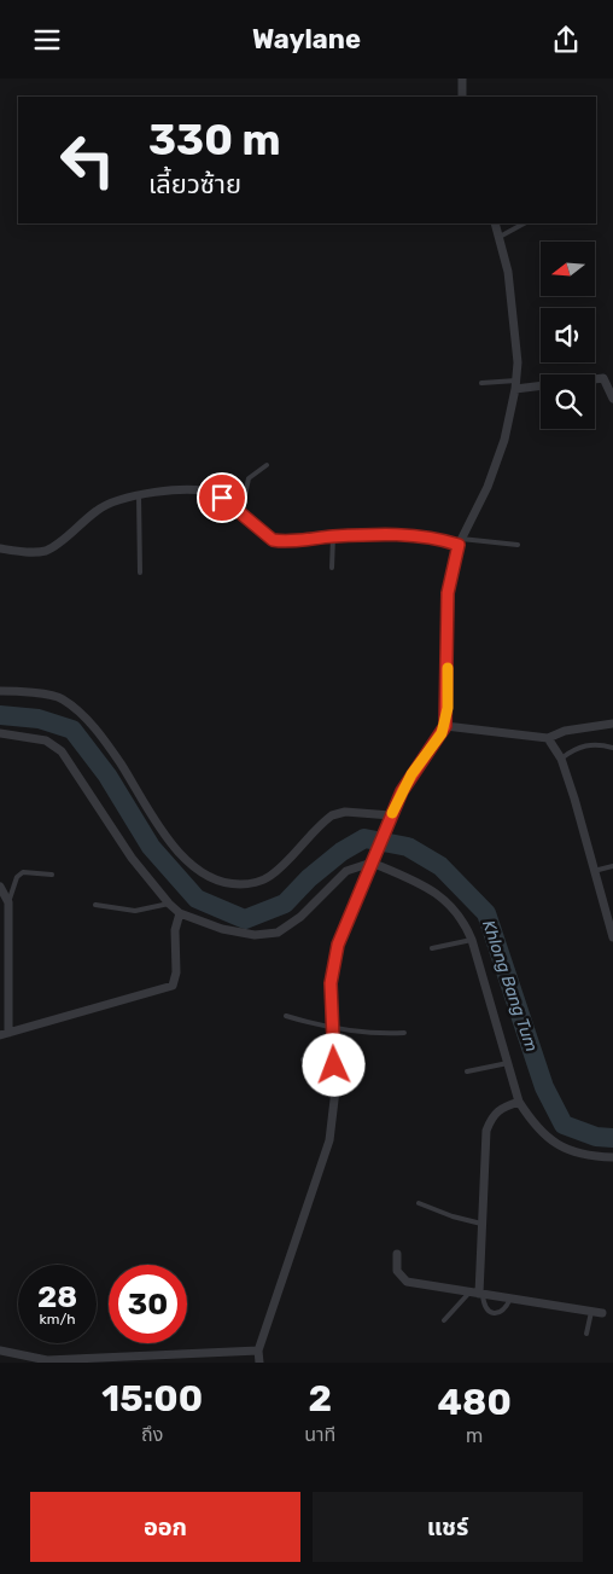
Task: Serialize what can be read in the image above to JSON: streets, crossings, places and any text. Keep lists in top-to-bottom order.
{
  "water": ["Khlong Bang Tum"],
  "north": "left",
  "page": {
    "header": "Waylane",
    "turn": ["330 m", "เลี้ยวซ้าย"],
    "speed": "28 km/h",
    "limit": "30",
    "eta": [
      "15:00",
      "ถึง",
      "2",
      "นาที",
      "480",
      "m"
    ],
    "buttons": ["ออก", "แชร์"]
  }
}
